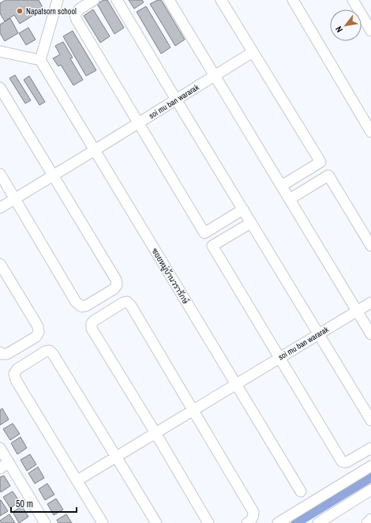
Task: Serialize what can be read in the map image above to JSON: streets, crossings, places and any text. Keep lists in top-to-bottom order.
{
  "streets": {
    "street": ["soi mu ban wararak", "ซอยหมู่บ้านวรารักษ์"]
  },
  "crossings": [
    ["soi mu ban wararak", "ซอยหมู่บ้านวรารักษ์"]
  ],
  "places": ["Napatsorn school"],
  "scale_bar": "50 m",
  "north": "bottom left"
}
